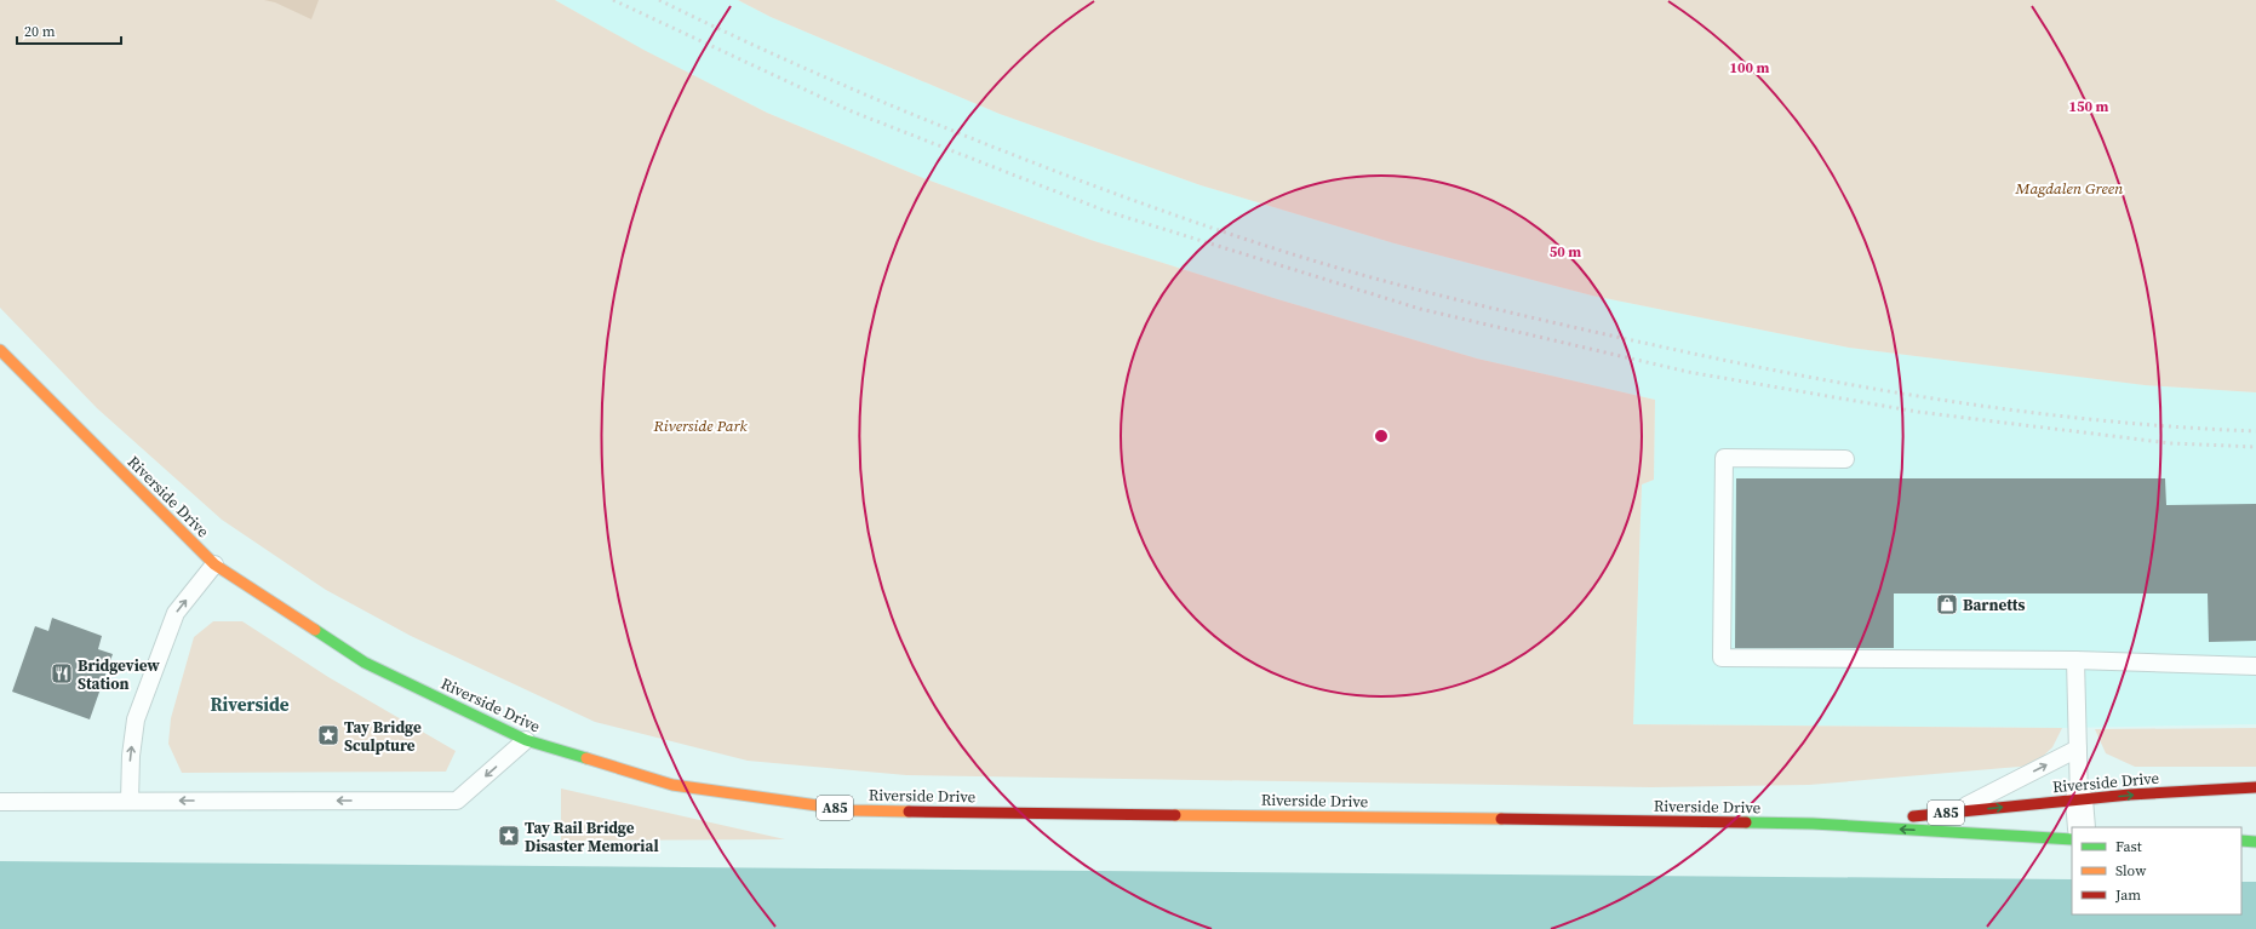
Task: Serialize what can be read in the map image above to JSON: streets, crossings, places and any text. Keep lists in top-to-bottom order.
{
  "streets": {
    "main road": ["Riverside Drive", "A85"]
  },
  "districts": ["Riverside"],
  "parks": ["Magdalen Green", "Riverside Park"],
  "places": {
    "shop": ["Barnetts"],
    "restaurant": ["Bridgeview Station"],
    "place": ["Tay Bridge Sculpture", "Tay Rail Bridge Disaster Memorial"]
  },
  "legend": ["Fast", "Slow", "Jam"],
  "scale_bar": "20 m",
  "rings": ["100 m", "150 m", "50 m"]
}
